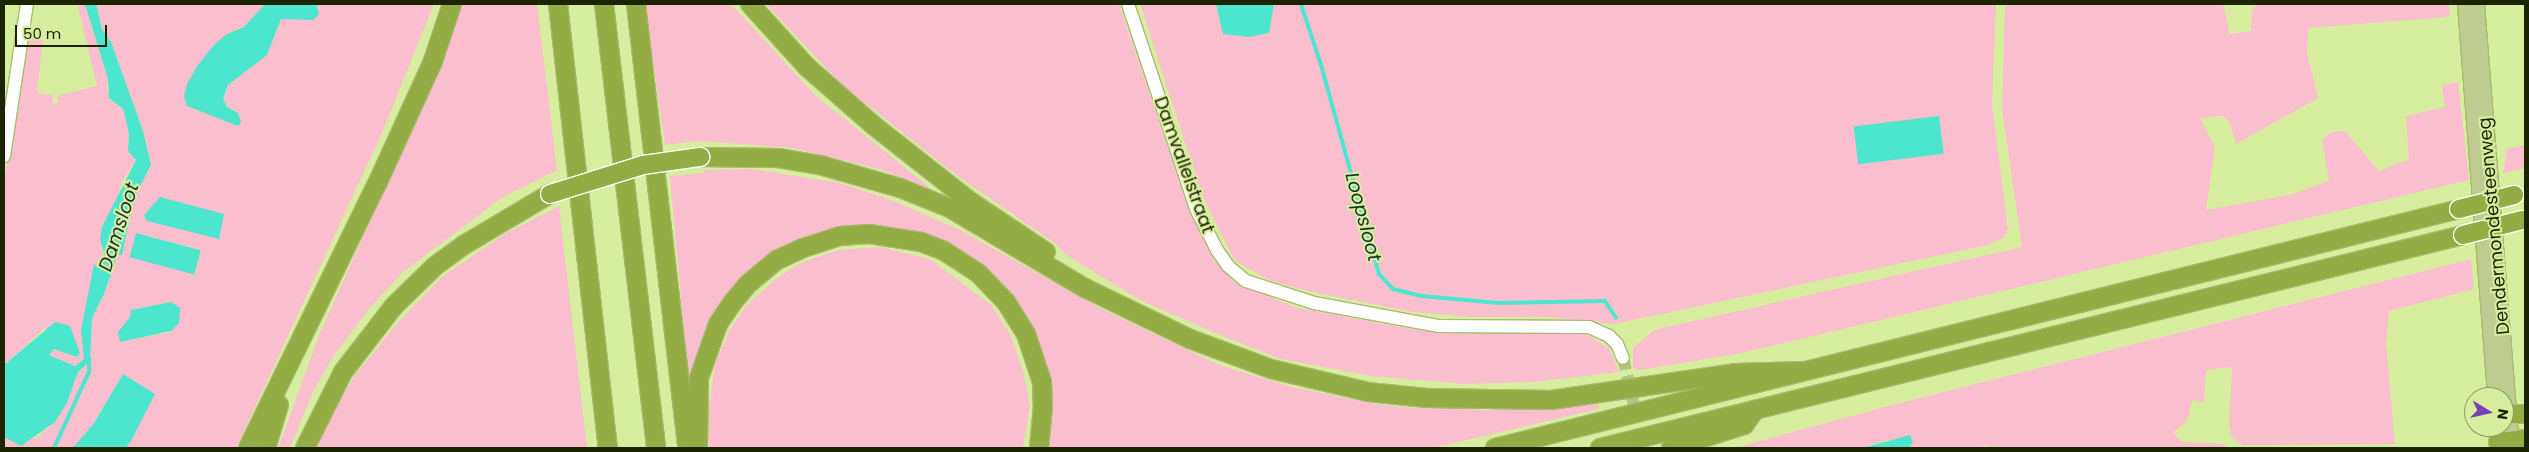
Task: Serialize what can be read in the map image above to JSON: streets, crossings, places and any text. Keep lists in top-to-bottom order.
{
  "streets": {
    "main road": ["Dendermondesteenweg"],
    "street": ["Damvalleistraat"]
  },
  "water": ["Loopsloot", "Damsloot"],
  "scale_bar": "50 m",
  "north": "right"
}
